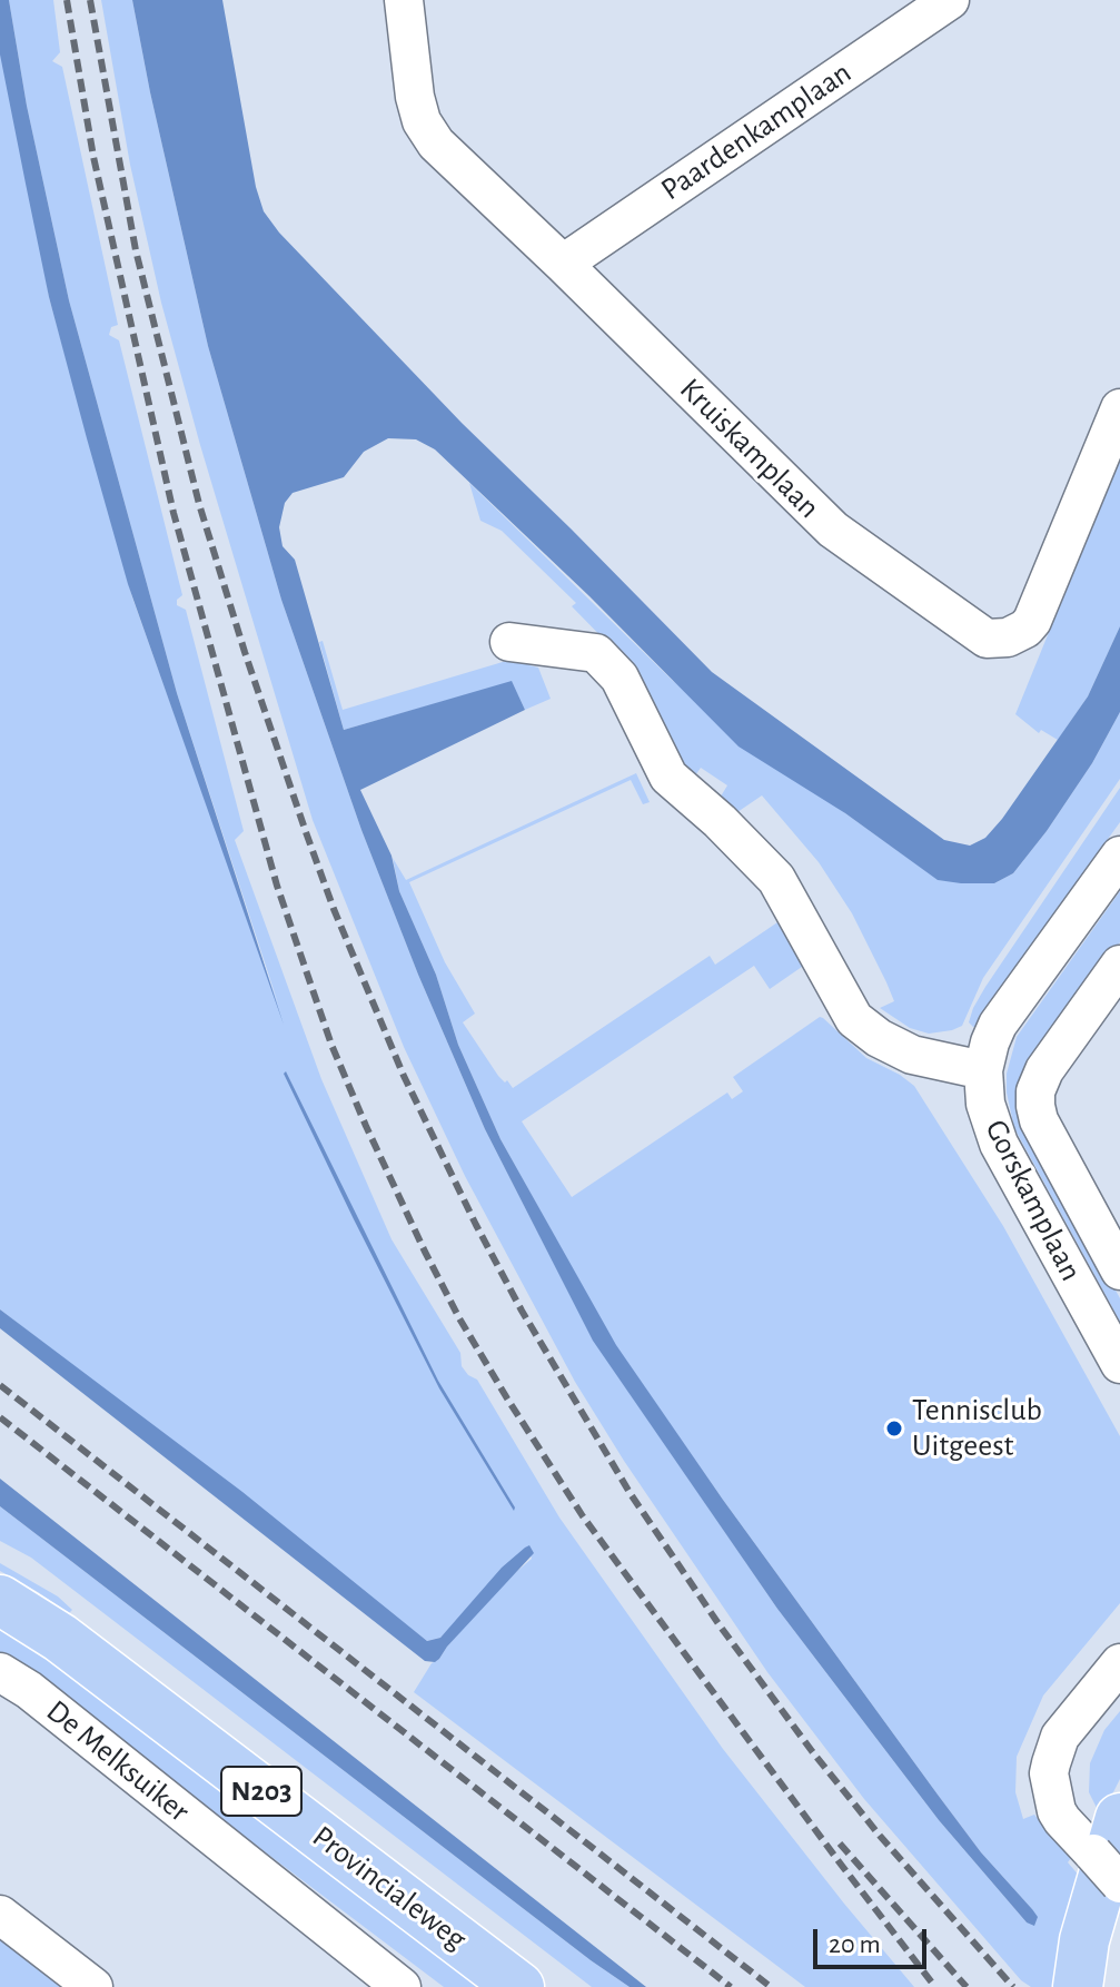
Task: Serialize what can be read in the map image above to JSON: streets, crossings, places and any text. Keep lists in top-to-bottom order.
{
  "streets": {
    "main road": ["N203", "Provincialeweg"],
    "street": [
      "Paardenkamplaan",
      "Kruiskamplaan",
      "Gorskamplaan",
      "De Melksuiker"
    ]
  },
  "crossings": [
    ["Paardenkamplaan", "Kruiskamplaan"]
  ],
  "places": ["Tennisclub Uitgeest"],
  "scale_bar": "20 m"
}
